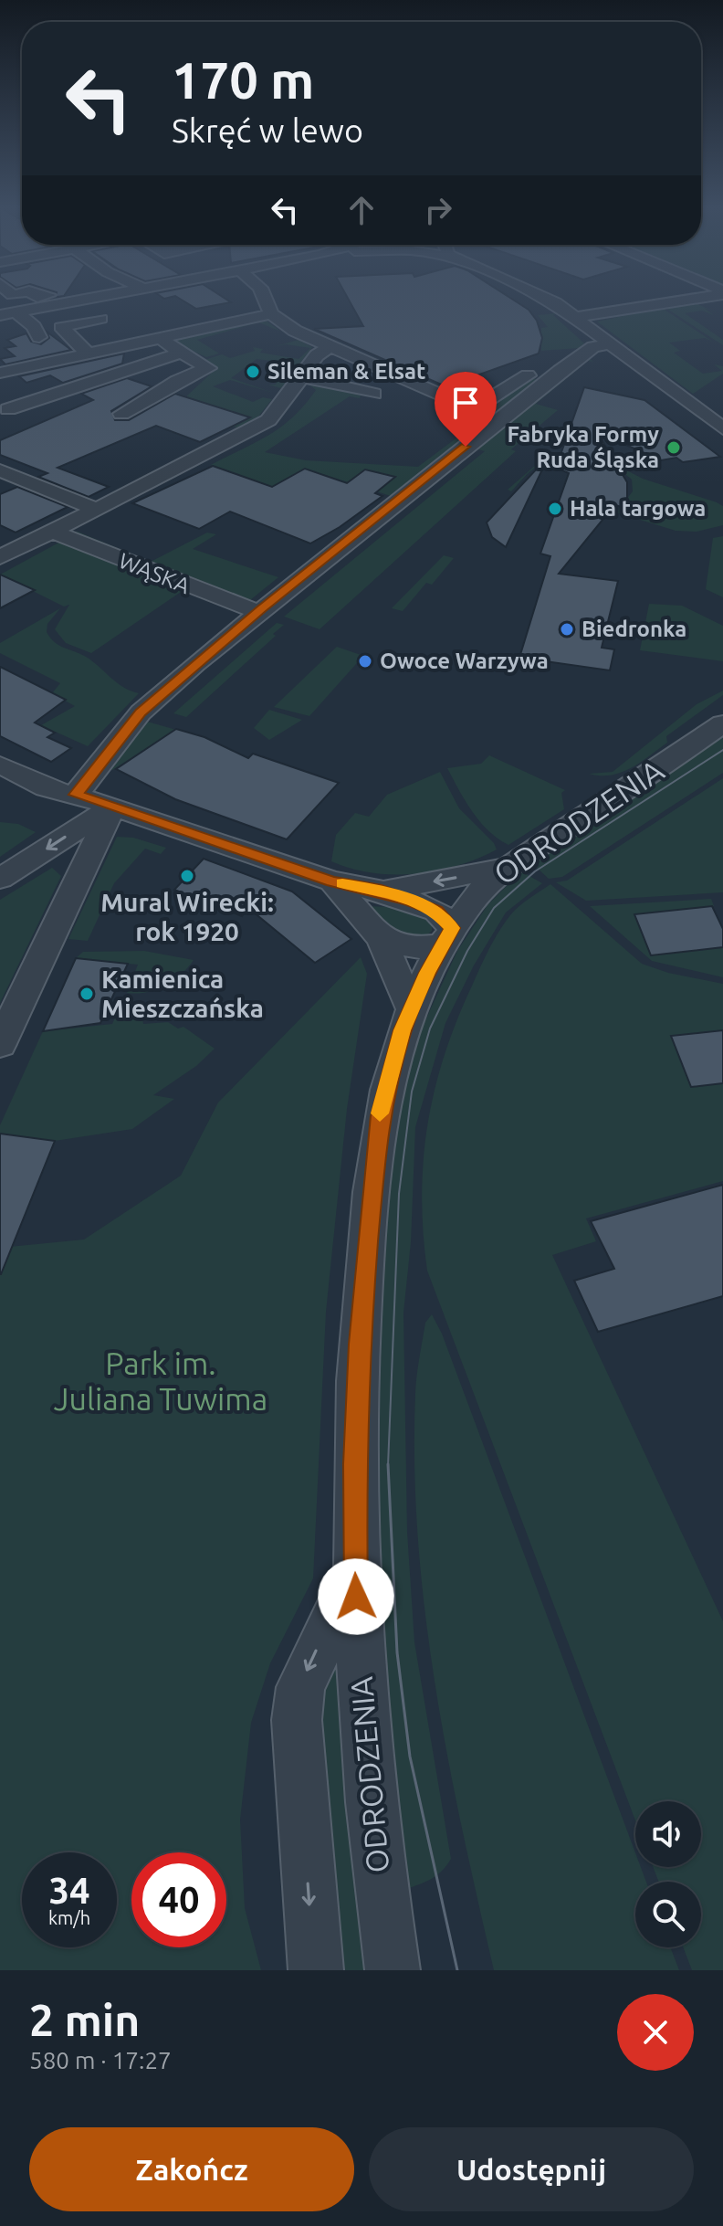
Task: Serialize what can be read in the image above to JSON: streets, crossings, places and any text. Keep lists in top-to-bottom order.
{
  "streets": {
    "street": ["WĄSKA", "ODRODZENIA"]
  },
  "parks": ["Park im. Juliana Tuwima"],
  "places": [
    "Sileman & Elsat",
    "Fabryka Formy Ruda Śląska",
    "Hala targowa",
    "Biedronka",
    "Owoce Warzywa",
    "Mural Wirecki: rok 1920",
    "Kamienica Mieszczańska"
  ],
  "page": {
    "turn": ["170 m", "Skręć w lewo"],
    "speed": "34 km/h",
    "limit": "40",
    "heading": ["2 min", "580 m · 17:27"],
    "buttons": ["Zakończ", "Udostępnij"]
  }
}
